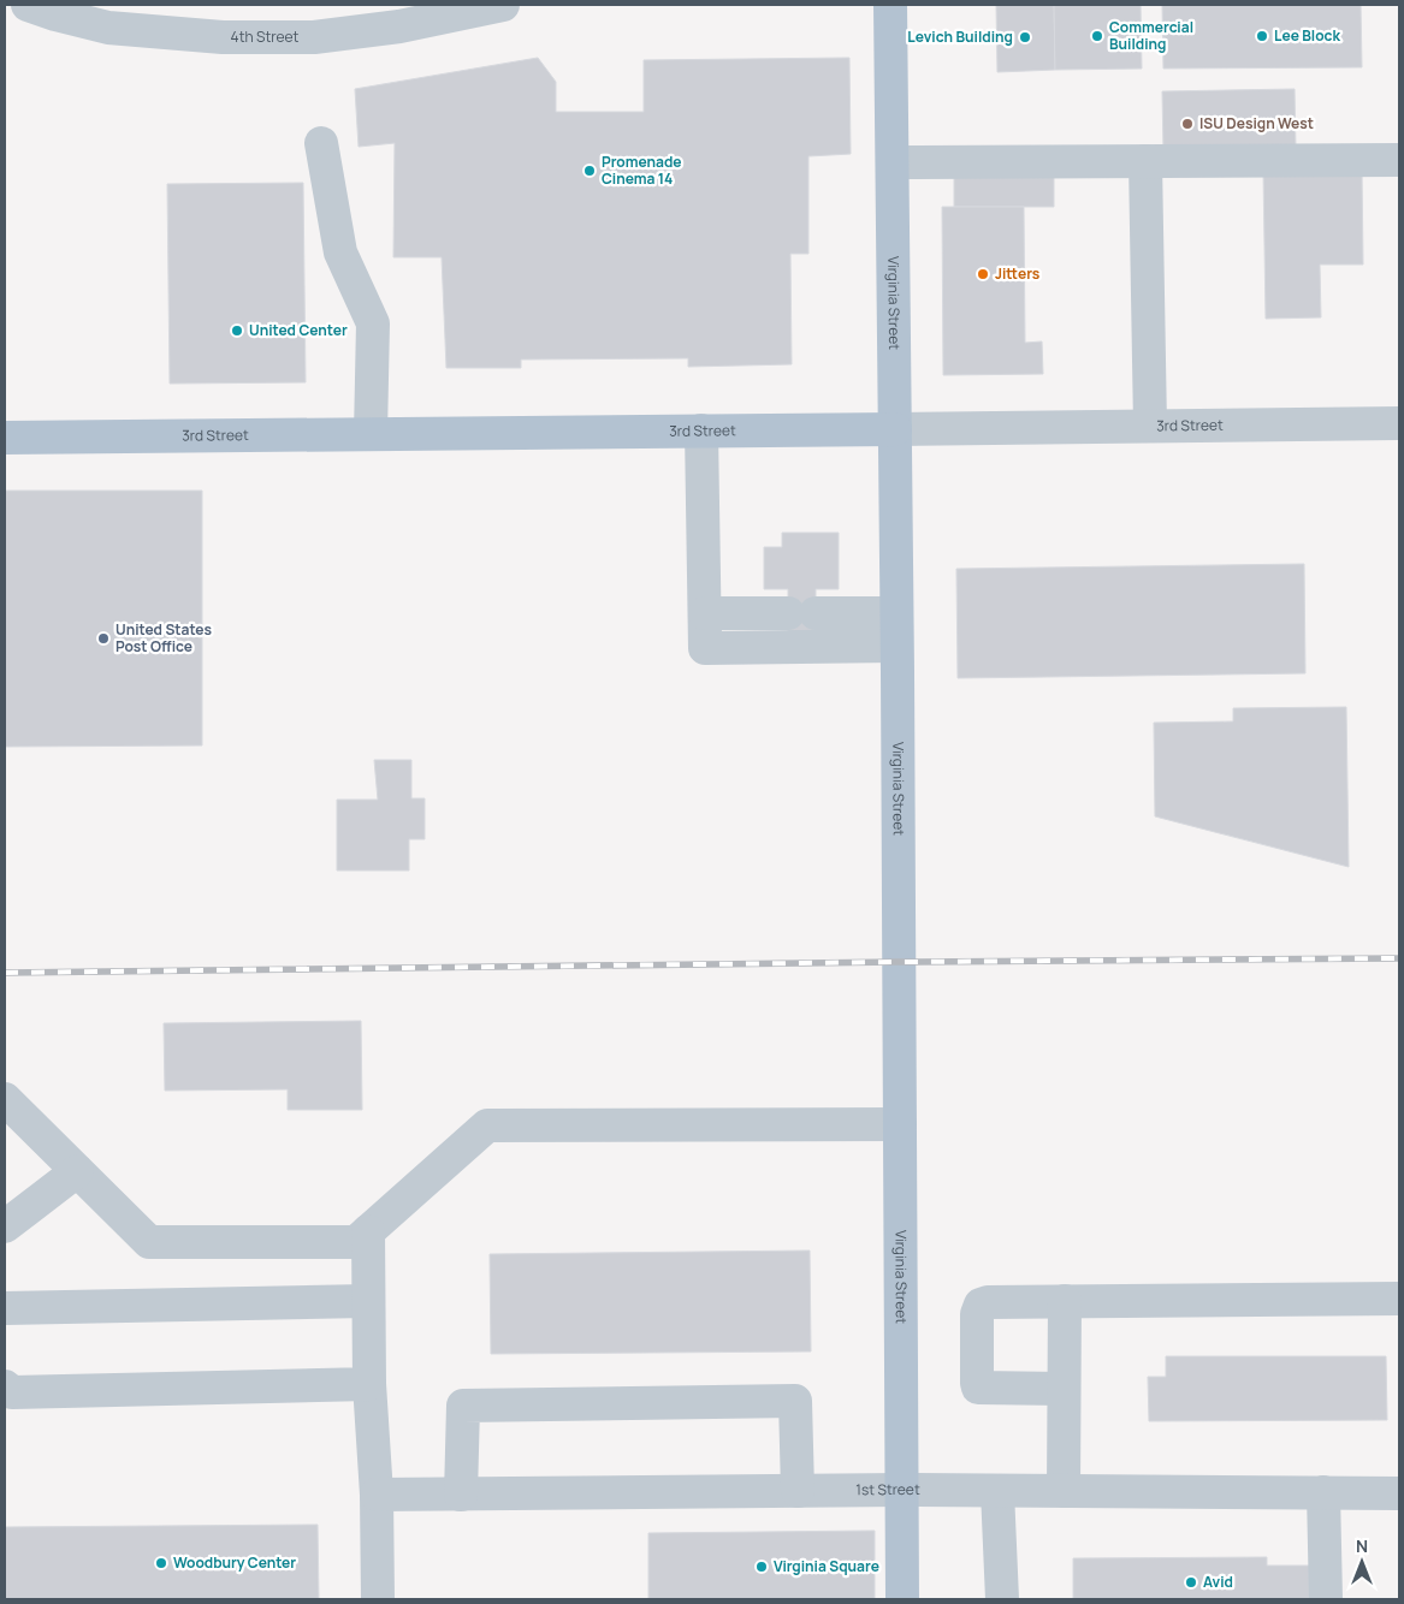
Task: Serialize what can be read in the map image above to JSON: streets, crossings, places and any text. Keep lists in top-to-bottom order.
{
  "streets": {
    "main road": ["Virginia Street", "3rd Street"],
    "street": ["4th Street", "1st Street"]
  },
  "crossings": [
    ["Virginia Street", "3rd Street"],
    ["Virginia Street", "1st Street"]
  ],
  "places": [
    "Commercial Building",
    "Lee Block",
    "Levich Building",
    "ISU Design West",
    "Promenade Cinema 14",
    "Jitters",
    "United Center",
    "United States Post Office",
    "Woodbury Center",
    "Virginia Square",
    "Avid"
  ],
  "north": "top"
}
